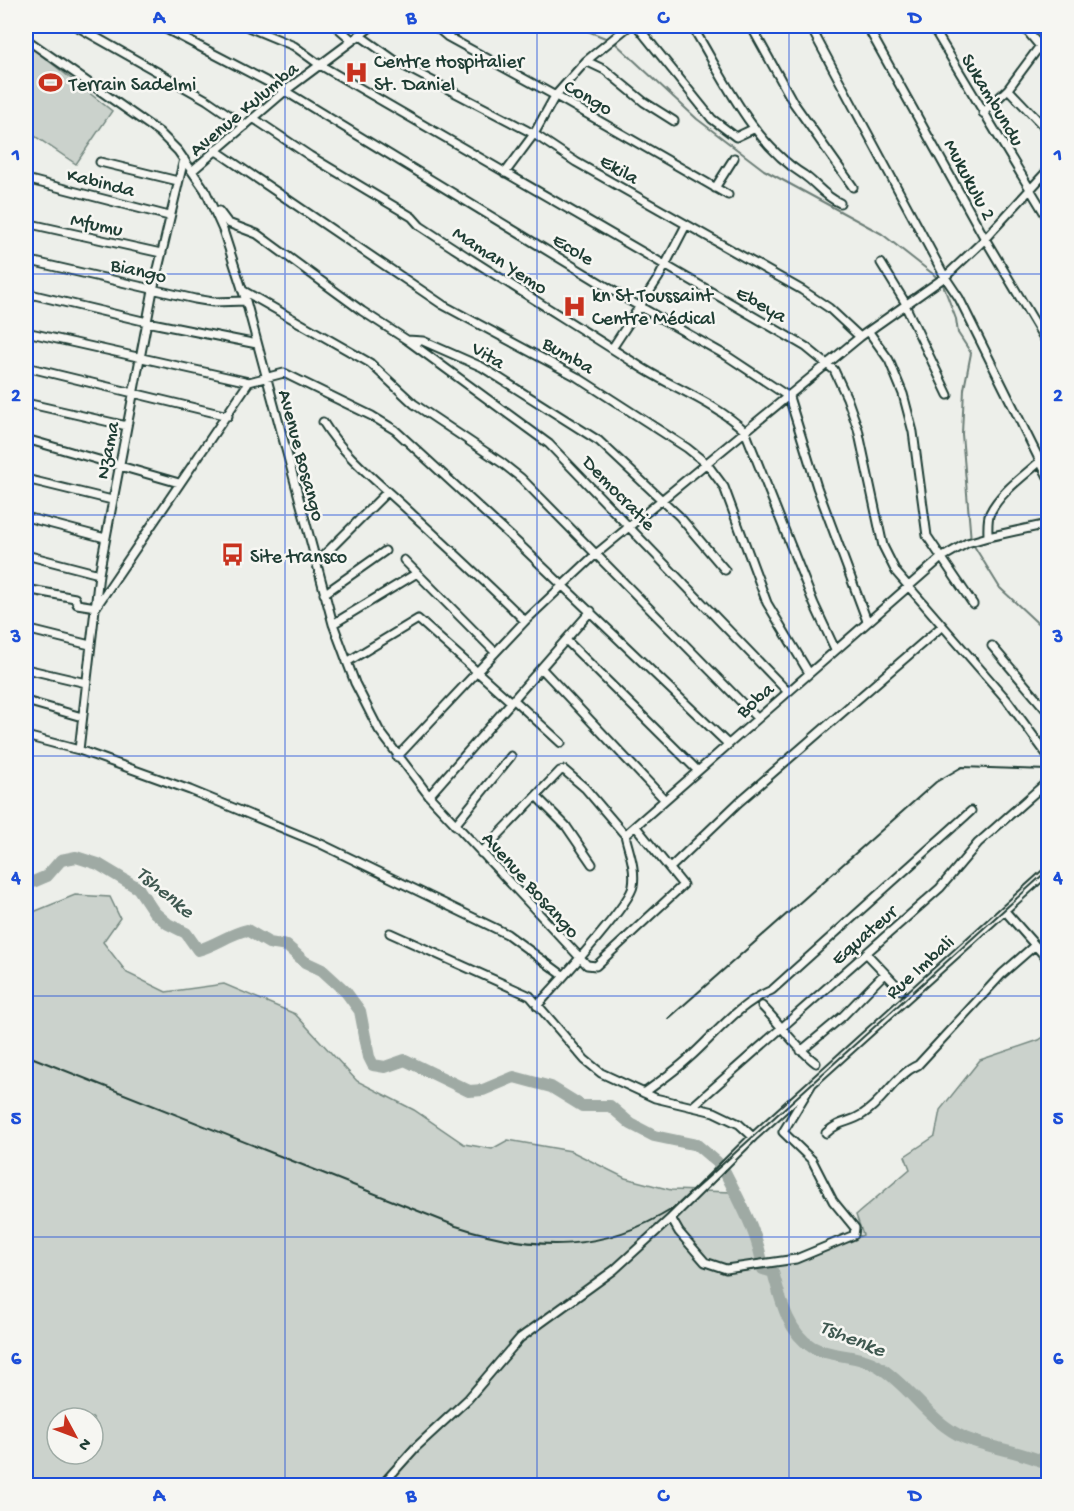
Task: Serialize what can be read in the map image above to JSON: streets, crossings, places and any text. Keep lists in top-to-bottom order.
{
  "streets": {
    "street": [
      "Congo",
      "Sukambundu",
      "Avenue Kulumba",
      "Ekila",
      "Mukukulu 2",
      "Kabinda",
      "Mfumu",
      "Ecole",
      "Maman Yemo",
      "Biango",
      "Ebeya",
      "Vita",
      "Bumba",
      "Nzama",
      "Avenue Bosango",
      "Democratie",
      "Boba",
      "Equateur",
      "Rue Imbali"
    ]
  },
  "crossings": [
    ["Avenue Kulumba", "Ekila"],
    ["Avenue Kulumba", "Ecole"],
    ["Avenue Kulumba", "Maman Yemo"],
    ["Avenue Kulumba", "Ebeya"],
    ["Avenue Kulumba", "Bumba"],
    ["Avenue Kulumba", "Avenue Bosango"],
    ["Kabinda", "Nzama"],
    ["Mfumu", "Nzama"],
    ["Maman Yemo", "Boba"],
    ["Biango", "Nzama"],
    ["Biango", "Avenue Bosango"],
    ["Ebeya", "Boba"],
    ["Vita", "Avenue Bosango"],
    ["Vita", "Democratie"],
    ["Bumba", "Boba"],
    ["Nzama", "Avenue Bosango"],
    ["Democratie", "Boba"]
  ],
  "water": ["Tshenke"],
  "places": {
    "hospital": ["Centre Hospitalier St. Daniel", "kn St Toussaint Centre Médical"],
    "sports": ["Terrain Sadelmi"],
    "bus stop": ["Site transco"]
  },
  "north": "bottom right",
  "grid": {
    "columns": [
      "A",
      "B",
      "C",
      "D"
    ],
    "rows": [
      "1",
      "2",
      "3",
      "4",
      "5",
      "6"
    ]
  }
}
